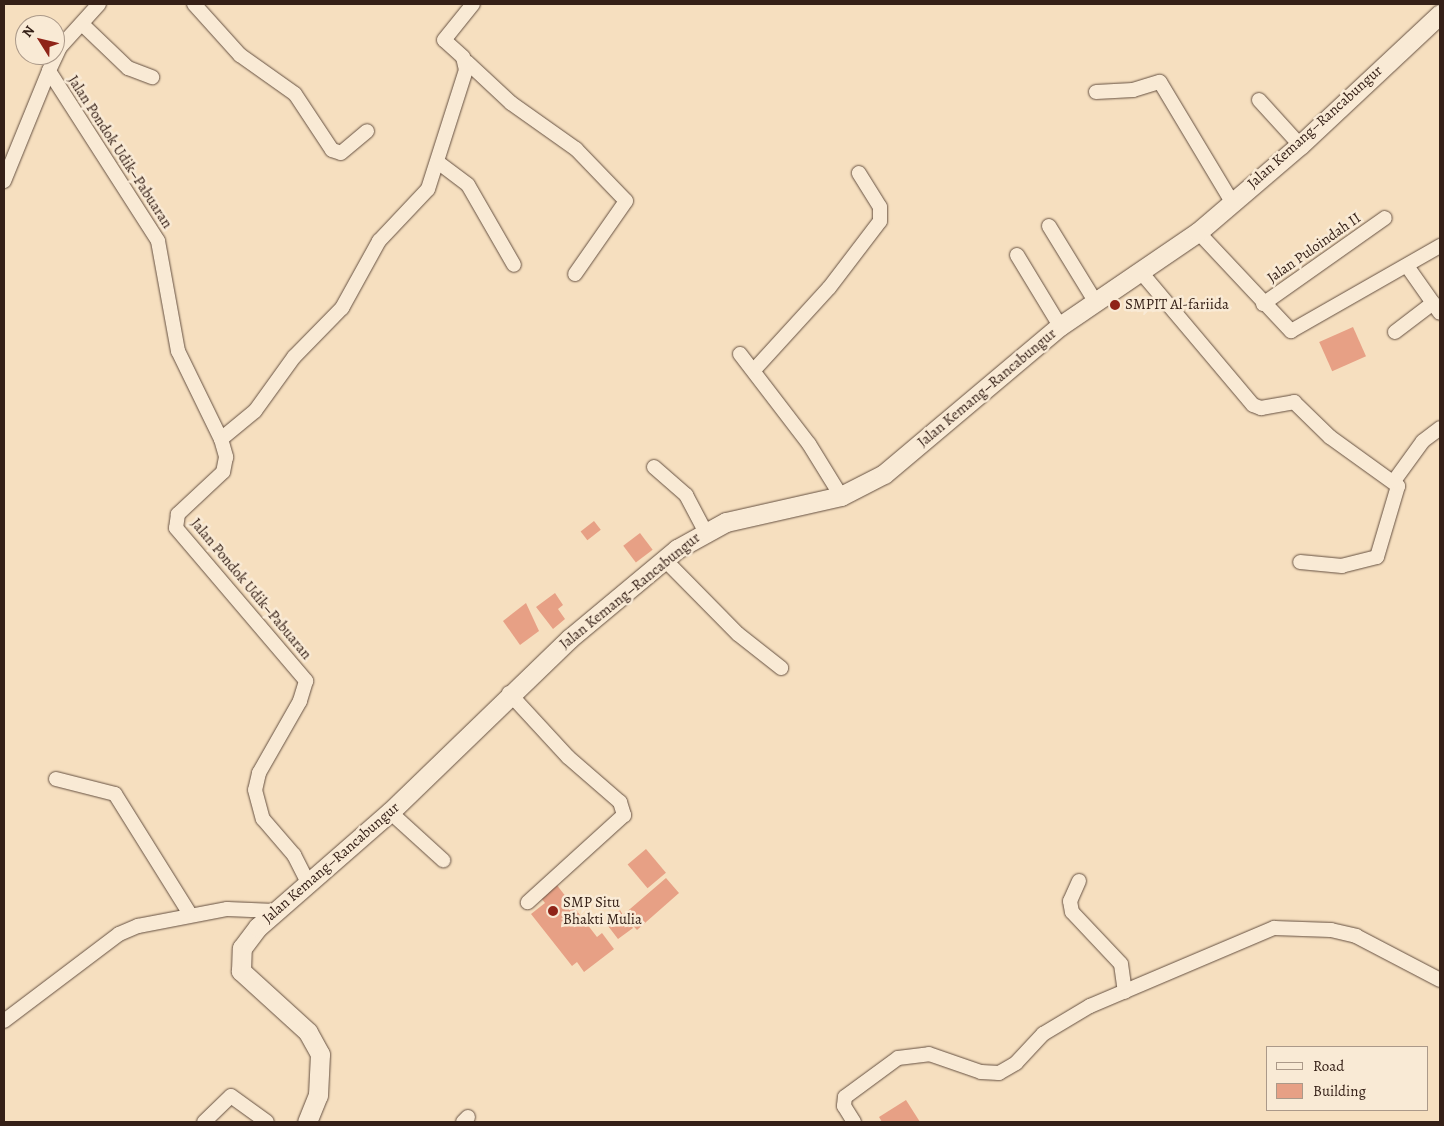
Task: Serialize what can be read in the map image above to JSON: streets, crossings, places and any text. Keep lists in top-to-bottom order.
{
  "streets": {
    "street": ["Jalan Kemang–Rancabungur", "Jalan Pondok Udik–Pabuaran", "Jalan Puloindah II"]
  },
  "crossings": [
    ["Jalan Kemang–Rancabungur", "Jalan Pondok Udik–Pabuaran"]
  ],
  "places": ["SMPIT Al-fariida", "SMP Situ Bhakti Mulia"],
  "legend": ["Road", "Building"],
  "north": "top left"
}
